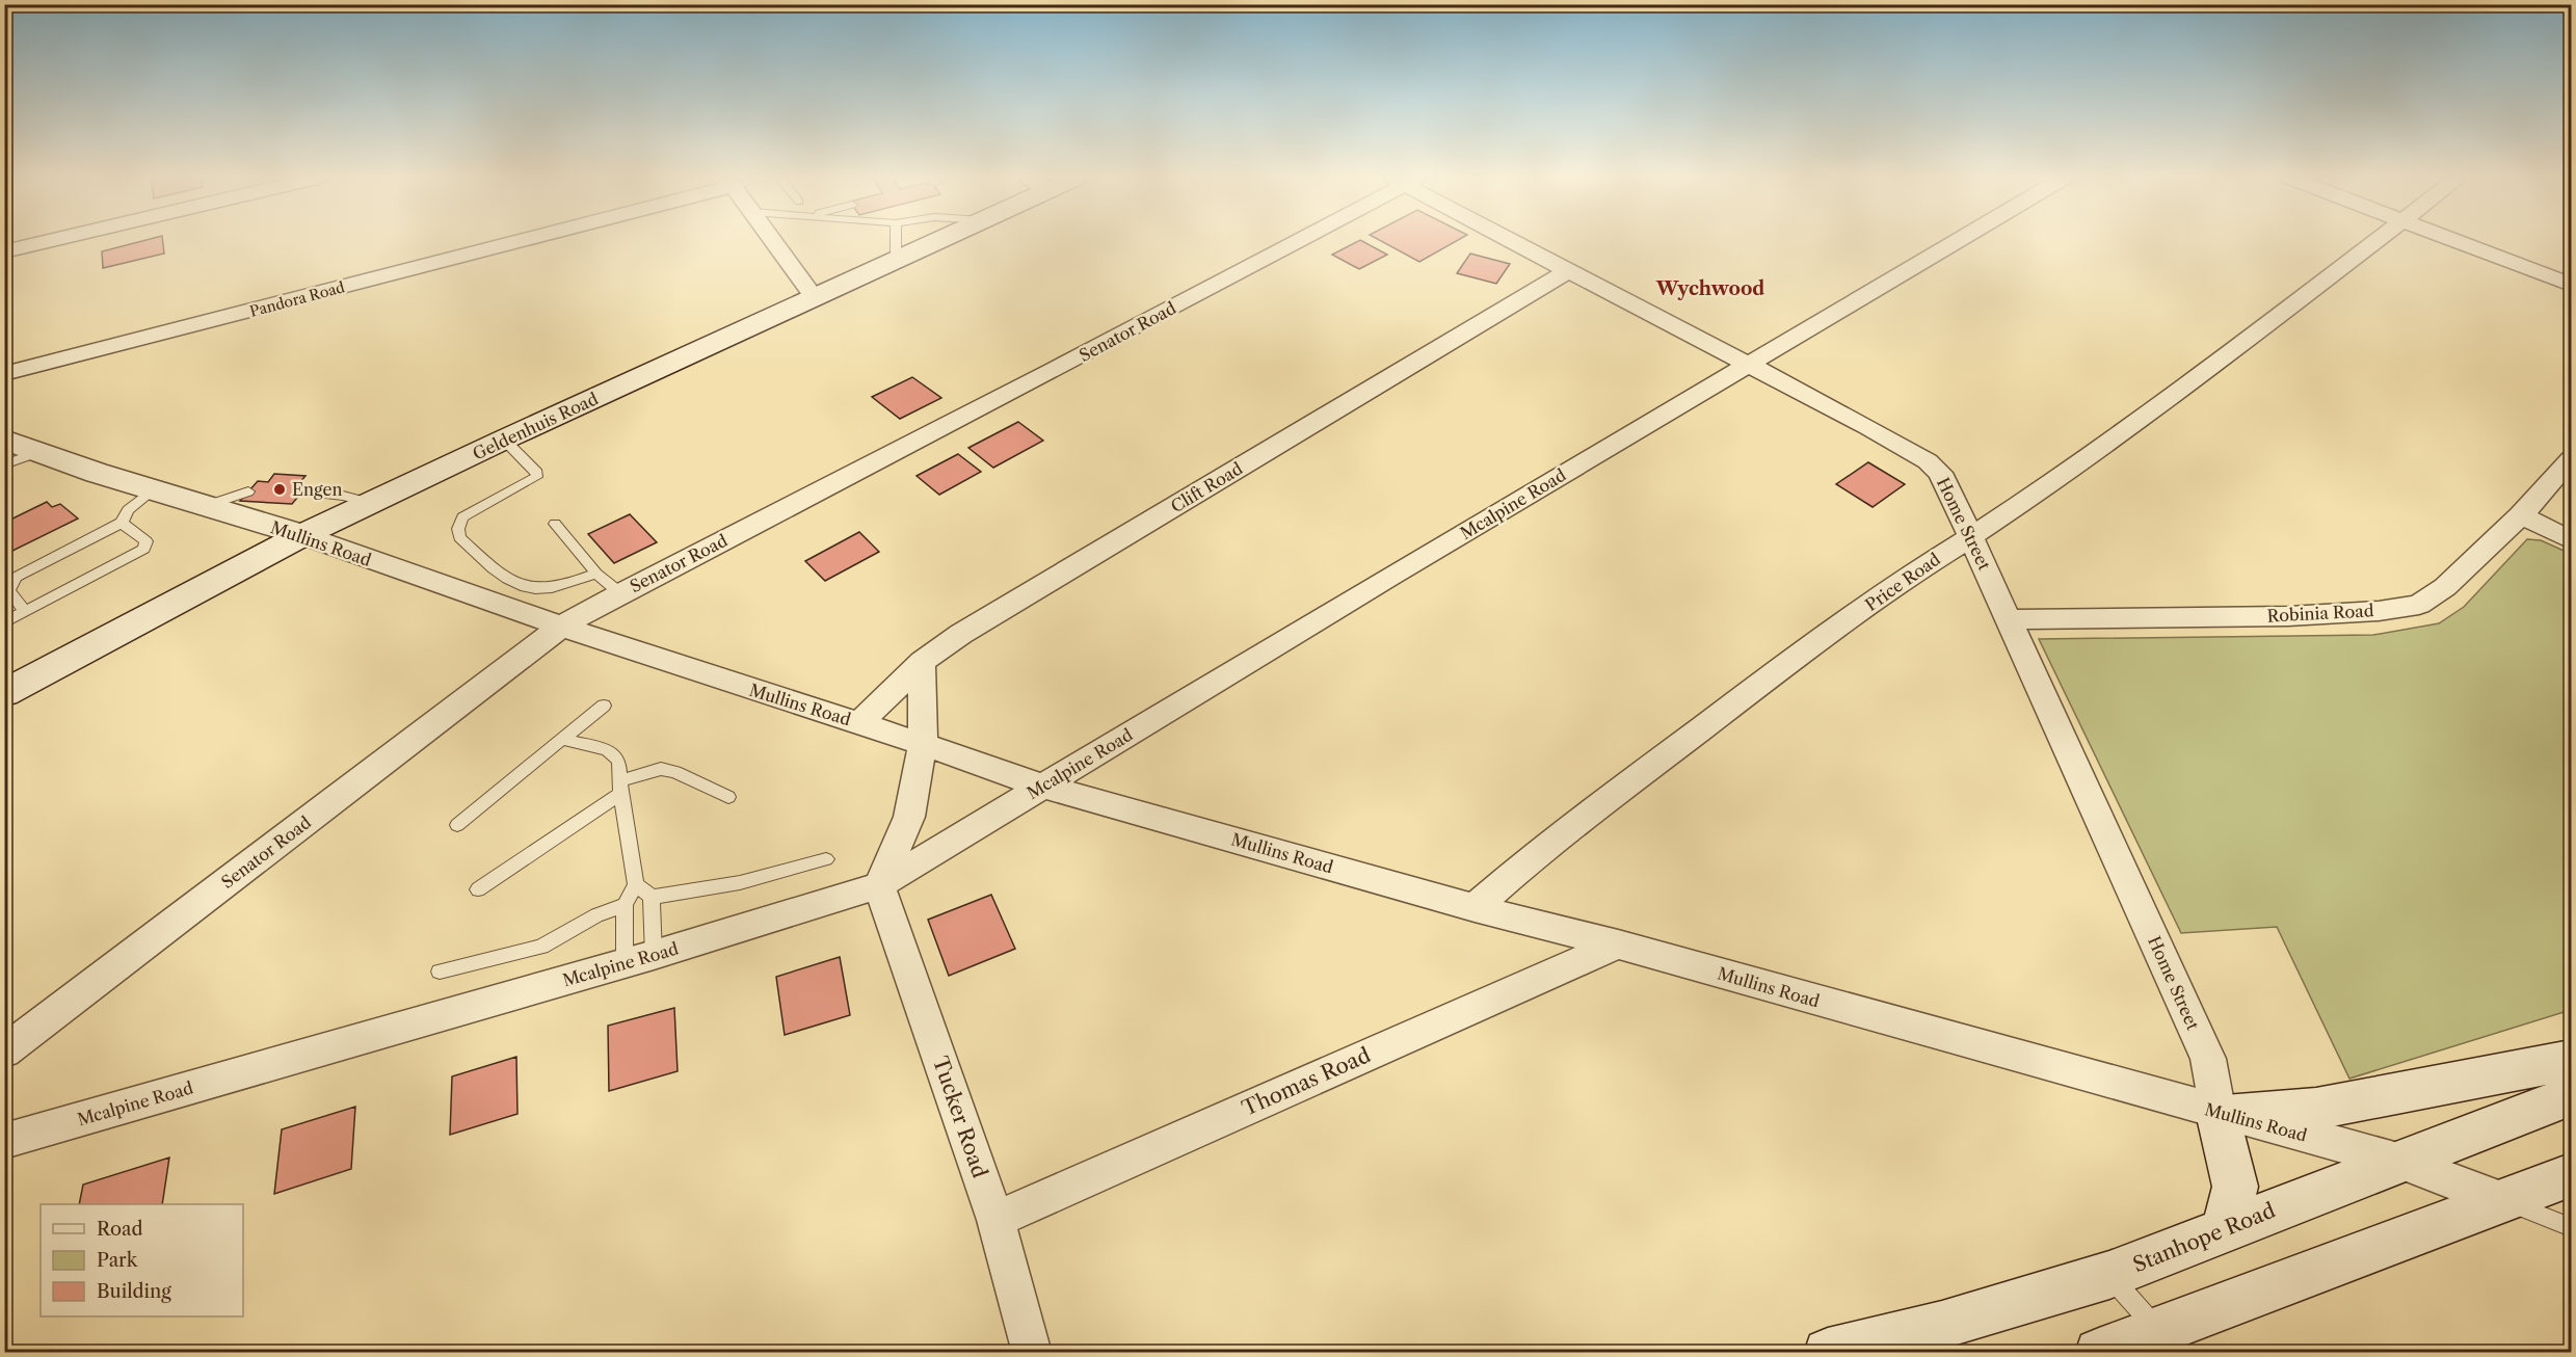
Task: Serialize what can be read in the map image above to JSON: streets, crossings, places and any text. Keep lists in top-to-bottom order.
{
  "streets": {
    "main road": ["Geldenhuis Road", "Mullins Road", "Stanhope Road"],
    "street": [
      "Pandora Road",
      "Senator Road",
      "Clift Road",
      "Mcalpine Road",
      "Home Street",
      "Price Road",
      "Robinia Road",
      "Thomas Road",
      "Tucker Road"
    ]
  },
  "crossings": [
    ["Senator Road", "Mullins Road"],
    ["Geldenhuis Road", "Mullins Road"],
    ["Clift Road", "Home Street"],
    ["Clift Road", "Mullins Road"],
    ["Mcalpine Road", "Home Street"],
    ["Mcalpine Road", "Mullins Road"],
    ["Mcalpine Road", "Tucker Road"],
    ["Home Street", "Mullins Road"],
    ["Home Street", "Price Road"],
    ["Home Street", "Robinia Road"],
    ["Mullins Road", "Price Road"],
    ["Mullins Road", "Thomas Road"],
    ["Mullins Road", "Stanhope Road"],
    ["Thomas Road", "Tucker Road"]
  ],
  "districts": ["Wychwood"],
  "places": ["Engen"],
  "legend": ["Road", "Park", "Building"]
}
